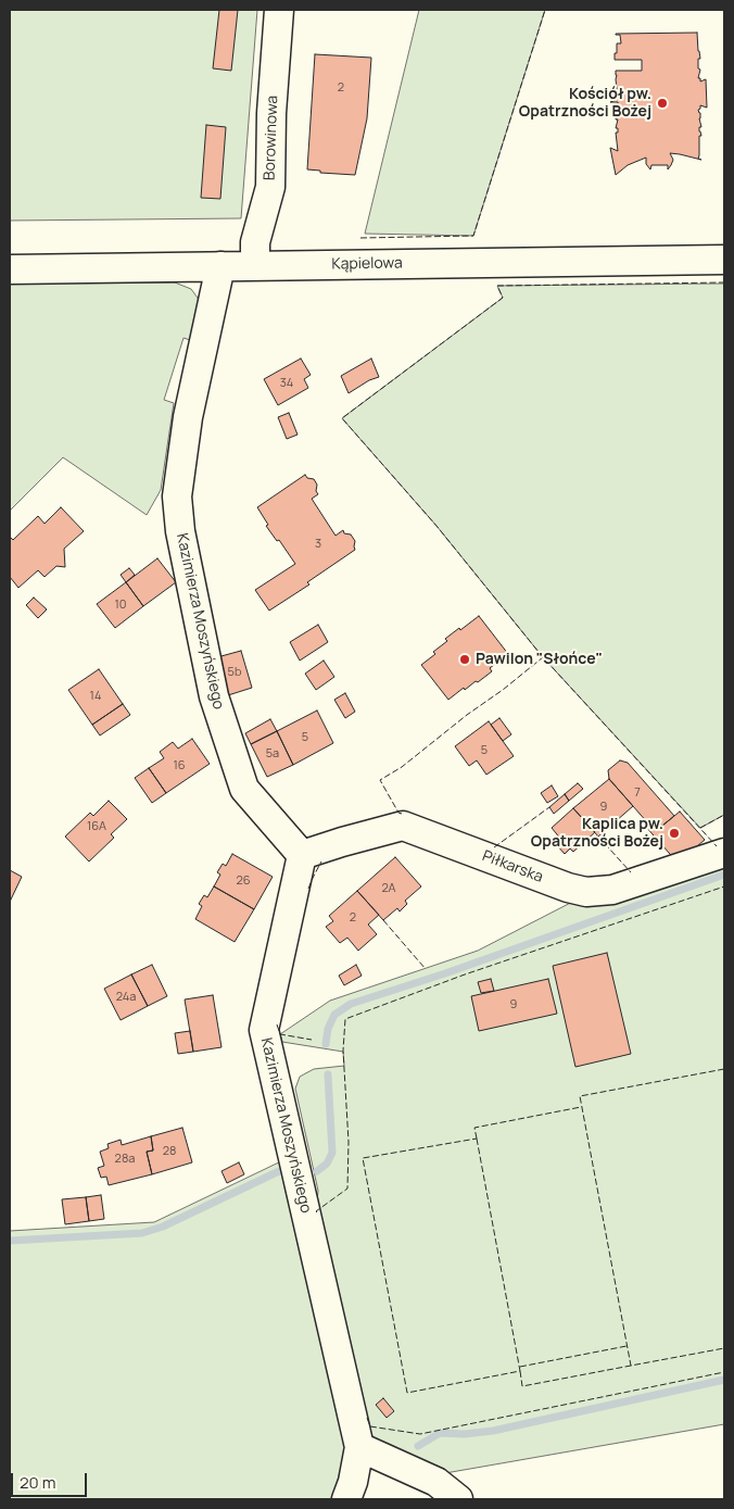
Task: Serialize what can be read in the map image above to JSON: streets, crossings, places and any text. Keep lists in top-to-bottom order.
{
  "streets": {
    "street": [
      "Borowinowa",
      "Kąpielowa",
      "Kazimierza Moszyńskiego",
      "Piłkarska"
    ]
  },
  "crossings": [
    ["Borowinowa", "Kąpielowa"],
    ["Kąpielowa", "Kazimierza Moszyńskiego"],
    ["Kazimierza Moszyńskiego", "Piłkarska"]
  ],
  "places": ["Kościół pw. Opatrzności Bożej", "Pawilon \"Słońce\"", "Kaplica pw. Opatrzności Bożej"],
  "house_numbers": [
    "2",
    "34",
    "3",
    "10",
    "5b",
    "14",
    "5",
    "5",
    "5a",
    "16",
    "7",
    "9",
    "16A",
    "26",
    "2A",
    "2",
    "24a",
    "9",
    "28",
    "28a"
  ],
  "scale_bar": "20 m"
}
